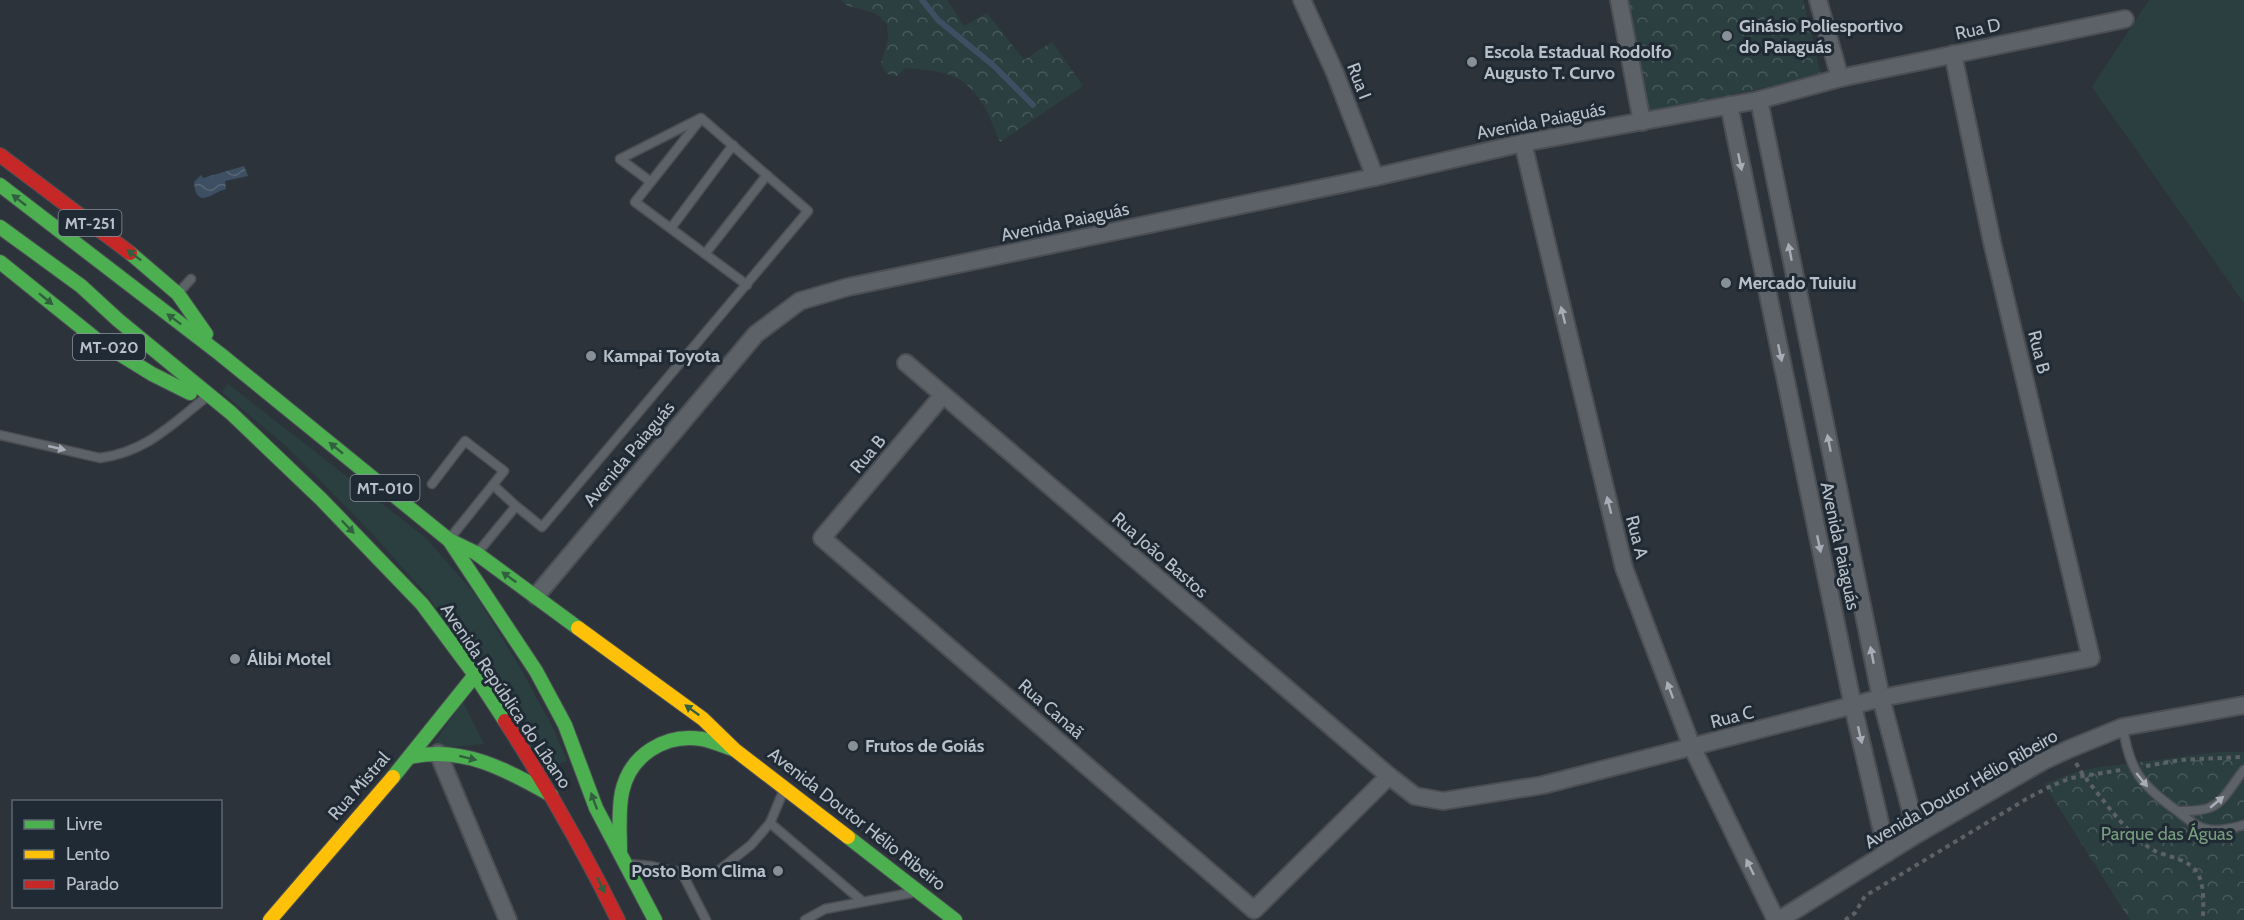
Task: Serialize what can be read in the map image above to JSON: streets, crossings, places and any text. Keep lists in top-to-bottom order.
{
  "streets": {
    "main road": [
      "MT-251",
      "MT-020",
      "MT-010",
      "Avenida República do Líbano",
      "Rua Mistral",
      "Avenida Doutor Hélio Ribeiro"
    ],
    "street": [
      "Rua D",
      "Rua I",
      "Avenida Paiaguás",
      "Rua B",
      "Rua A",
      "Rua João Bastos",
      "Rua Canaã",
      "Rua C"
    ]
  },
  "crossings": [
    ["Rua D", "Avenida Paiaguás"],
    ["Rua D", "Rua B"],
    ["Rua I", "Avenida Paiaguás"],
    ["Avenida Paiaguás", "MT-010"],
    ["Avenida Paiaguás", "Rua A"],
    ["Avenida Paiaguás", "Rua C"],
    ["Avenida Paiaguás", "Avenida Doutor Hélio Ribeiro"],
    ["MT-251", "MT-010"],
    ["MT-020", "MT-010"],
    ["MT-020", "Avenida República do Líbano"],
    ["Rua B", "Rua João Bastos"],
    ["Rua B", "Rua Canaã"],
    ["Rua B", "Rua C"],
    ["MT-010", "Avenida República do Líbano"],
    ["MT-010", "Avenida Doutor Hélio Ribeiro"],
    ["Rua A", "Rua C"],
    ["Rua A", "Avenida Doutor Hélio Ribeiro"],
    ["Rua João Bastos", "Rua Canaã"],
    ["Rua João Bastos", "Rua C"],
    ["Avenida República do Líbano", "Rua Mistral"],
    ["Rua Canaã", "Rua C"]
  ],
  "one_way": ["Rua A"],
  "parks": ["Parque das Águas"],
  "places": [
    "Ginásio Poliesportivo do Paiaguás",
    "Escola Estadual Rodolfo Augusto T. Curvo",
    "Mercado Tuiuiu",
    "Kampai Toyota",
    "Álibi Motel",
    "Frutos de Goiás",
    "Posto Bom Clima"
  ],
  "legend": ["Livre", "Lento", "Parado"]
}
